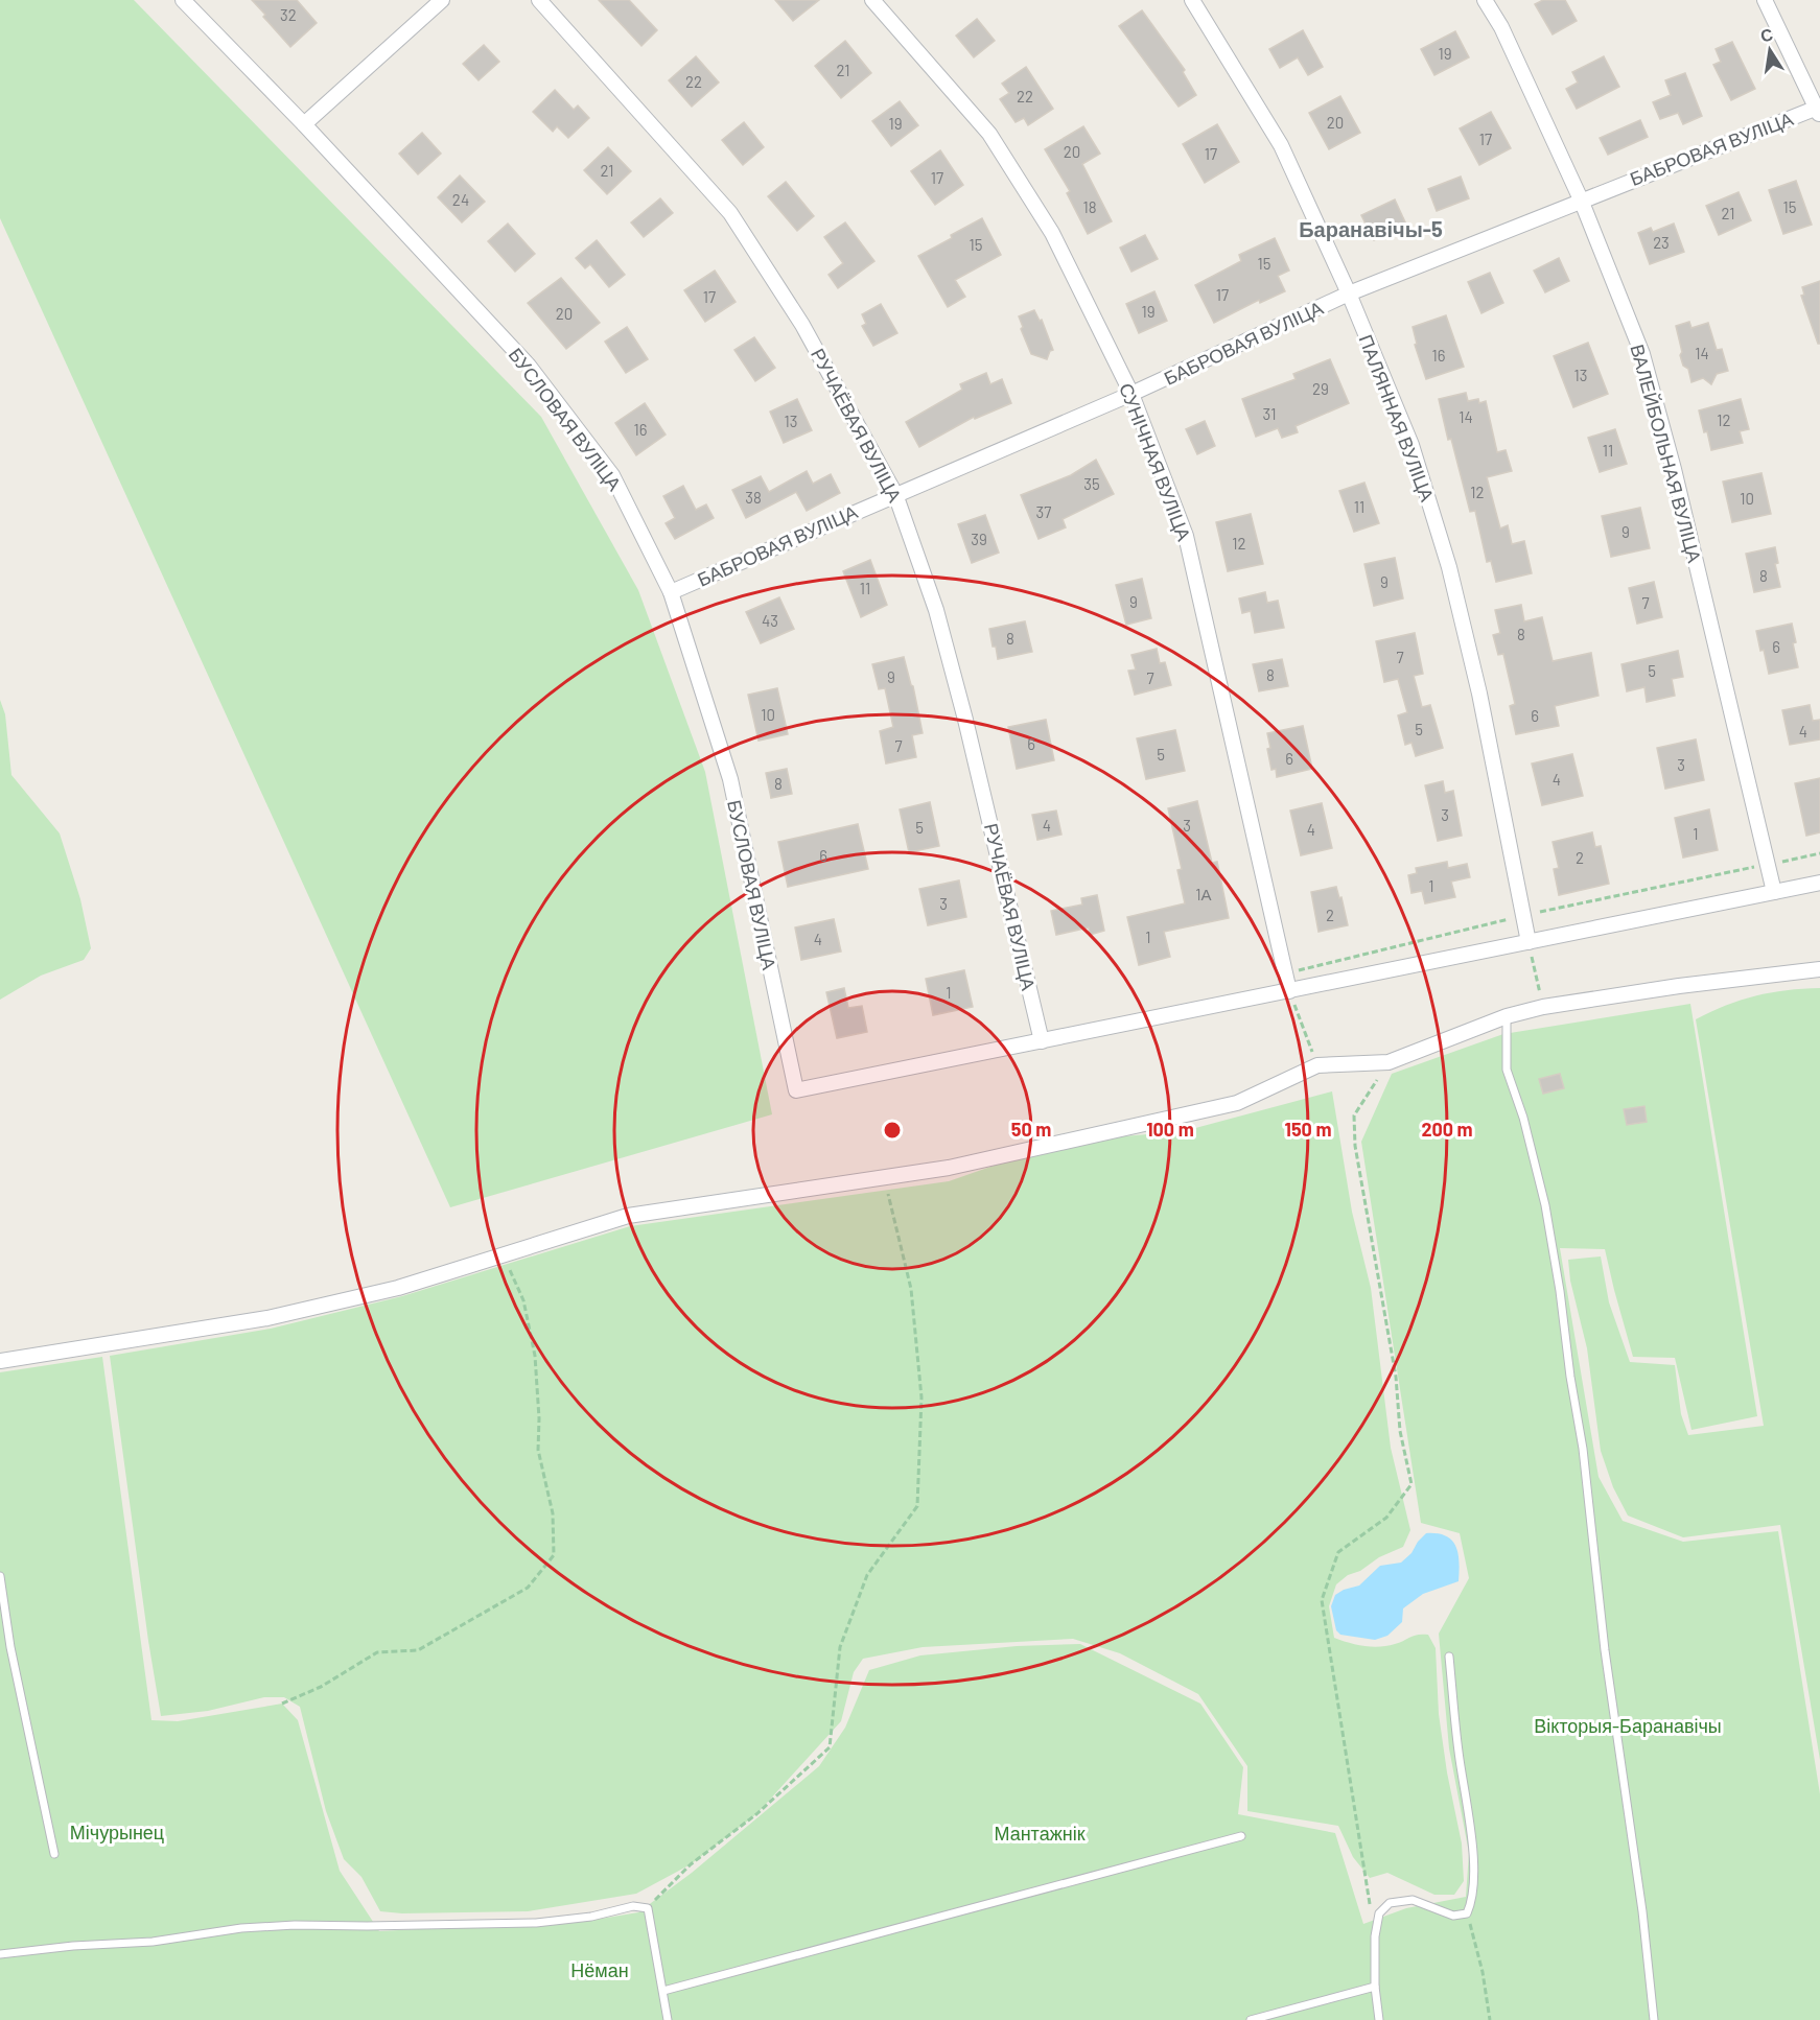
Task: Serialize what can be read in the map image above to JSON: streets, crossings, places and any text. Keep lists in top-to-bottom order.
{
  "streets": {
    "street": [
      "БАБРОВАЯ ВУЛІЦА",
      "ПАЛЯННАЯ ВУЛІЦА",
      "БУСЛОВАЯ ВУЛІЦА",
      "РУЧАЁВАЯ ВУЛІЦА",
      "ВАЛЕЙБОЛЬНАЯ ВУЛІЦА",
      "СУНІЧНАЯ ВУЛІЦА"
    ]
  },
  "crossings": [
    ["БАБРОВАЯ ВУЛІЦА", "ПАЛЯННАЯ ВУЛІЦА"],
    ["БАБРОВАЯ ВУЛІЦА", "БУСЛОВАЯ ВУЛІЦА"],
    ["БАБРОВАЯ ВУЛІЦА", "РУЧАЁВАЯ ВУЛІЦА"],
    ["БАБРОВАЯ ВУЛІЦА", "ВАЛЕЙБОЛЬНАЯ ВУЛІЦА"],
    ["БАБРОВАЯ ВУЛІЦА", "СУНІЧНАЯ ВУЛІЦА"],
    ["БУСЛОВАЯ ВУЛІЦА", "РУЧАЁВАЯ ВУЛІЦА"]
  ],
  "districts": ["Баранавічы-5"],
  "parks": [
    "Вікторыя-Баранавічы",
    "Мічурынец",
    "Мантажнік",
    "Нёман"
  ],
  "house_numbers": [
    "32",
    "19",
    "21",
    "22",
    "22",
    "20",
    "19",
    "17",
    "20",
    "17",
    "21",
    "17",
    "24",
    "18",
    "15",
    "21",
    "23",
    "15",
    "15",
    "17",
    "17",
    "19",
    "20",
    "14",
    "16",
    "13",
    "29",
    "31",
    "14",
    "12",
    "13",
    "16",
    "11",
    "35",
    "12",
    "38",
    "10",
    "11",
    "37",
    "9",
    "39",
    "12",
    "8",
    "9",
    "11",
    "9",
    "7",
    "43",
    "8",
    "8",
    "6",
    "7",
    "5",
    "8",
    "9",
    "7",
    "10",
    "6",
    "5",
    "4",
    "6",
    "7",
    "5",
    "6",
    "3",
    "4",
    "8",
    "3",
    "4",
    "3",
    "5",
    "4",
    "1",
    "6",
    "2",
    "1",
    "1А",
    "3",
    "2",
    "1",
    "4",
    "1"
  ],
  "north": "top",
  "rings": [
    "50 m",
    "100 m",
    "150 m",
    "200 m"
  ]
}
